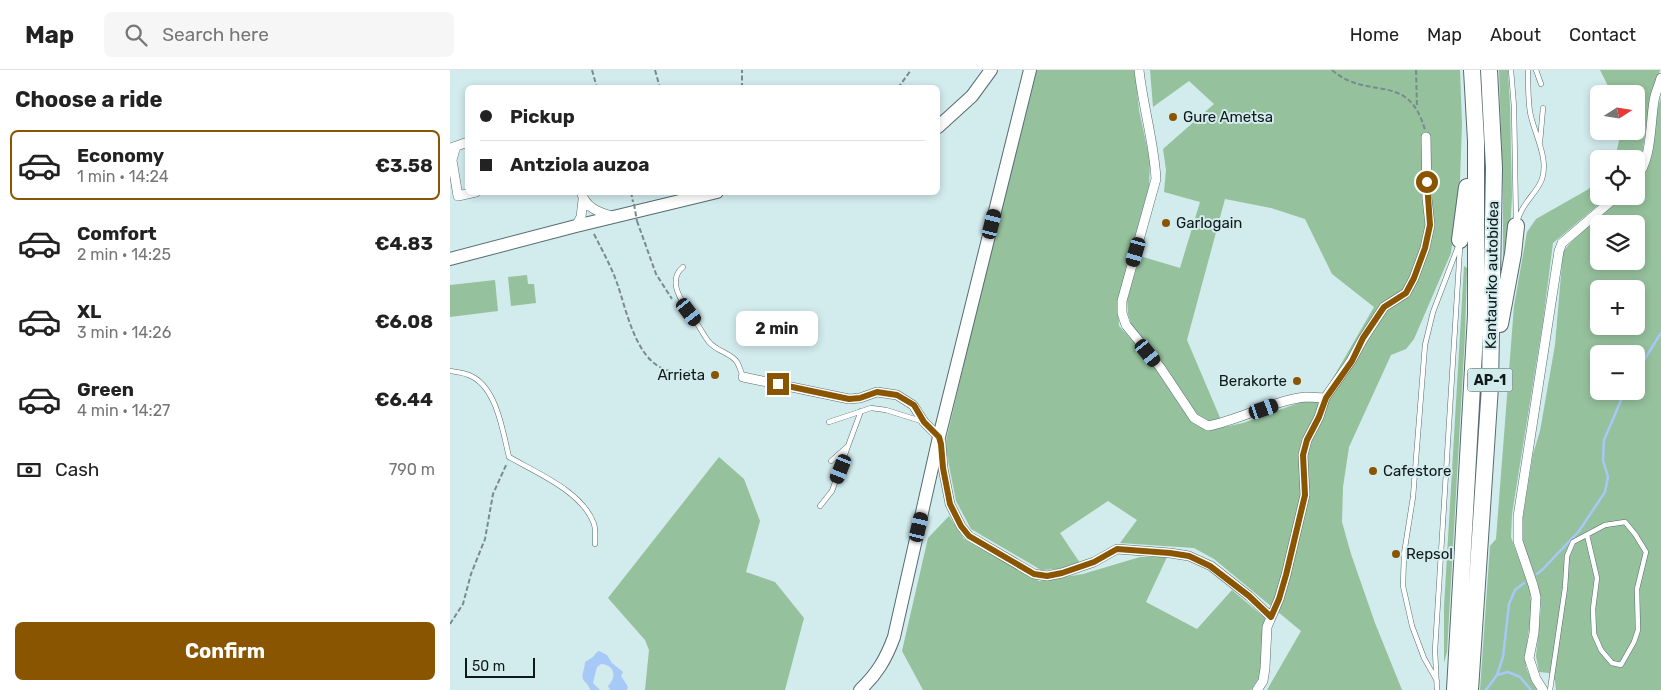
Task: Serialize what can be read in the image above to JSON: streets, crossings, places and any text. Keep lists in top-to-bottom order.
{
  "streets": {
    "highway": ["Kantauriko autobidea", "AP-1"]
  },
  "places": [
    "Gure Ametsa",
    "Garlogain",
    "Arrieta",
    "Berakorte",
    "Cafestore",
    "Repsol"
  ],
  "scale_bar": "50 m",
  "north": "right",
  "page": {
    "header": "Map",
    "search": "Search here",
    "nav": [
      "Home",
      "Map",
      "About",
      "Contact"
    ],
    "heading": "Choose a ride",
    "map_buttons": ["+", "−"],
    "banner": ["Pickup", "Antziola auzoa"],
    "list": [
      {
        "name": "Economy",
        "note": "1 min · 14:24",
        "value": "€3.58"
      },
      {
        "name": "Comfort",
        "note": "2 min · 14:25",
        "value": "€4.83"
      },
      {
        "name": "XL",
        "note": "3 min · 14:26",
        "value": "€6.08"
      },
      {
        "name": "Green",
        "note": "4 min · 14:27",
        "value": "€6.44"
      }
    ],
    "bubble": "2 min",
    "pay": ["Cash", "790 m"],
    "buttons": "Confirm",
    "scale": "50 m"
  }
}
